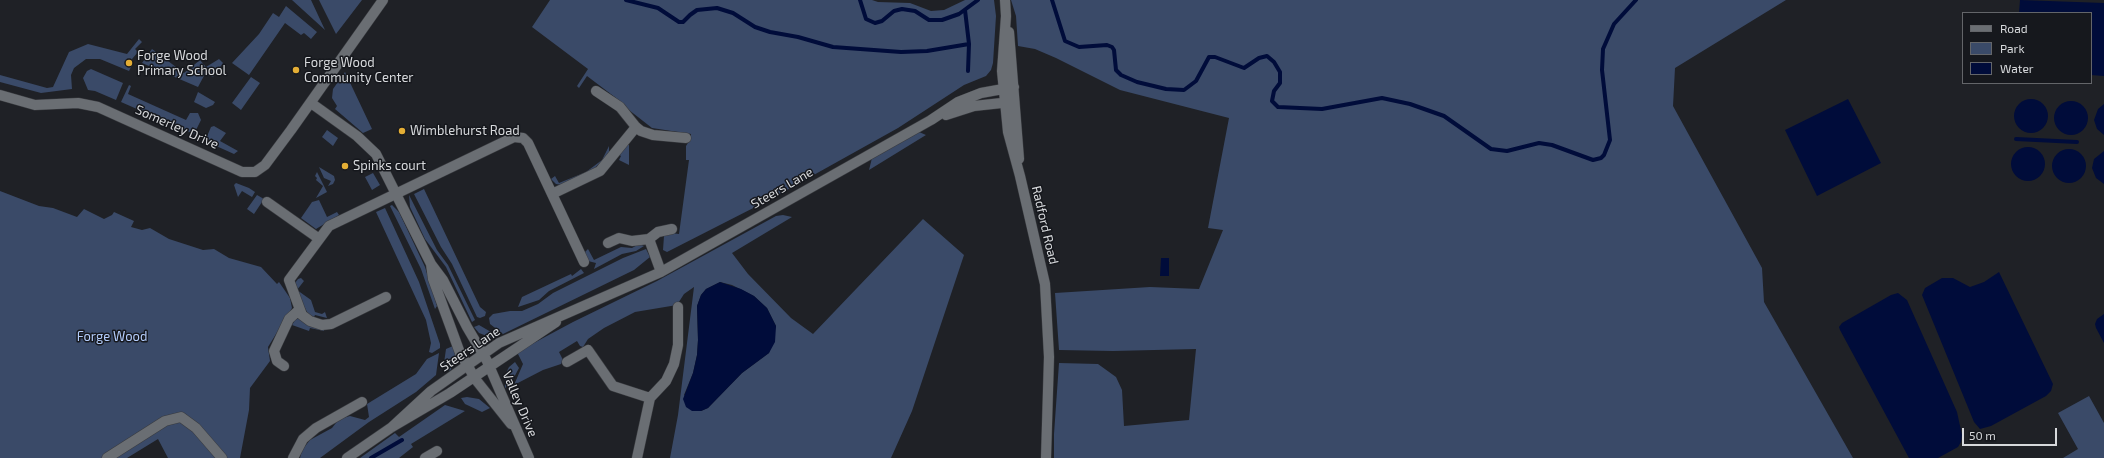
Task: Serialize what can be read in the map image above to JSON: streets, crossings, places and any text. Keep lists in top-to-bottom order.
{
  "streets": {
    "street": [
      "Somerley Drive",
      "Steers Lane",
      "Radford Road",
      "Valley Drive"
    ]
  },
  "crossings": [
    ["Steers Lane", "Radford Road"],
    ["Steers Lane", "Valley Drive"]
  ],
  "parks": ["Forge Wood"],
  "places": [
    "Forge Wood Primary School",
    "Forge Wood Community Center",
    "Wimblehurst Road",
    "Spinks court"
  ],
  "legend": ["Road", "Park", "Water"],
  "scale_bar": "50 m"
}
